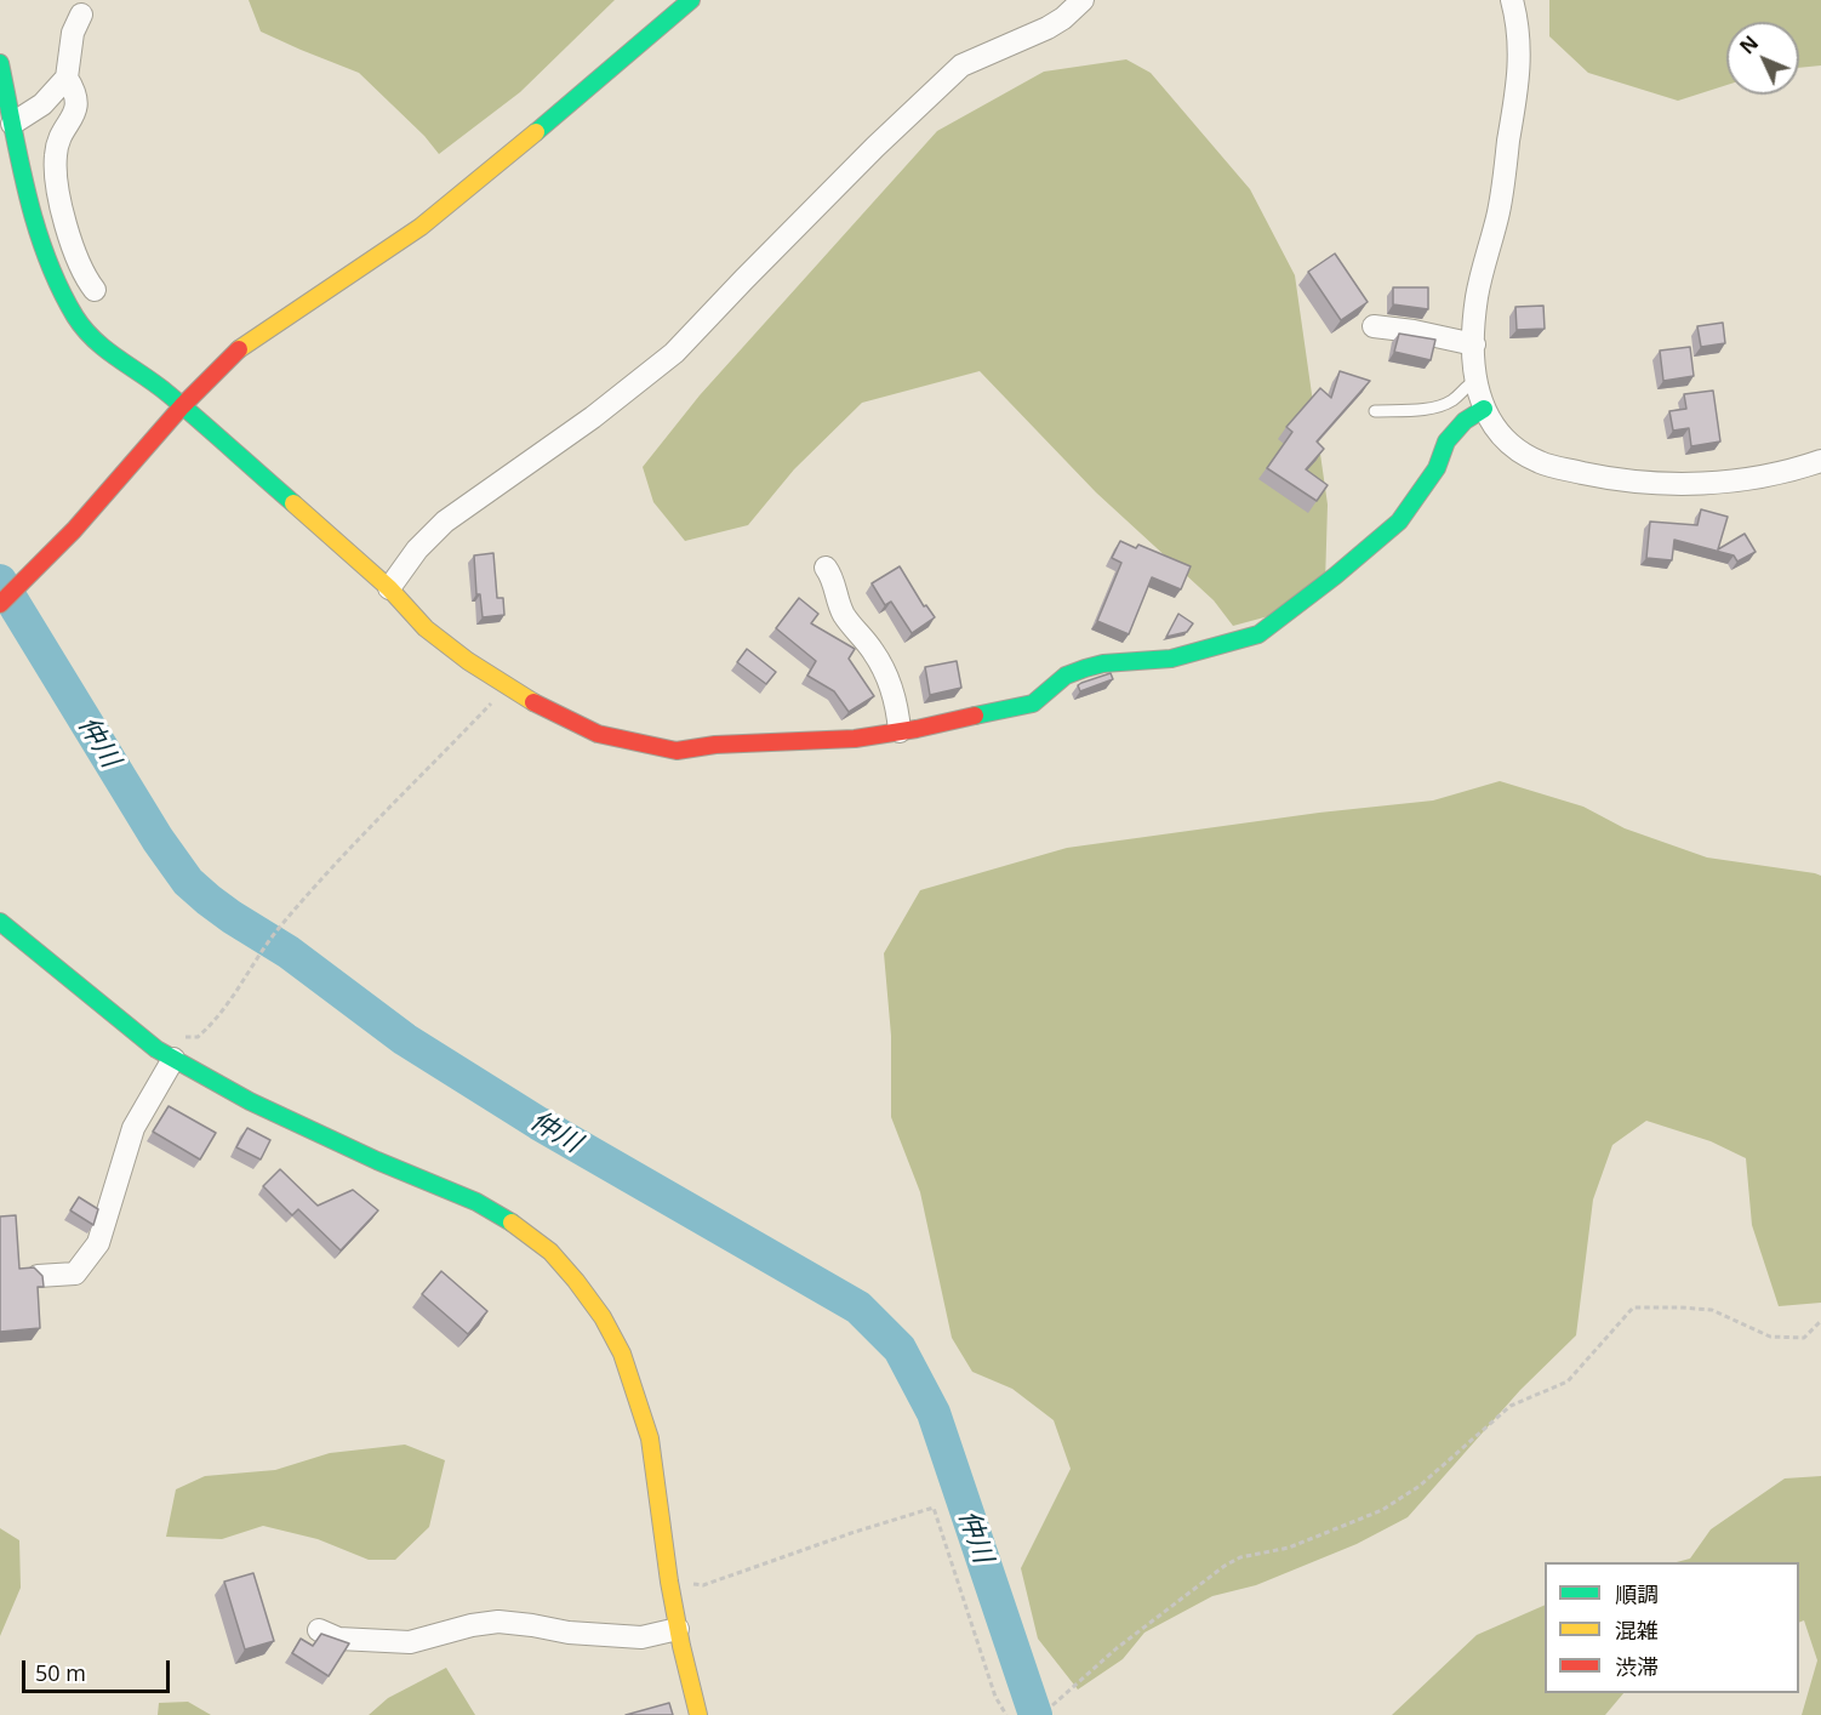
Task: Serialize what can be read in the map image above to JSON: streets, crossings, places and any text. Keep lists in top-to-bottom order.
{
  "water": ["仲川"],
  "legend": ["順調", "混雑", "渋滞"],
  "scale_bar": "50 m",
  "north": "top left"
}
